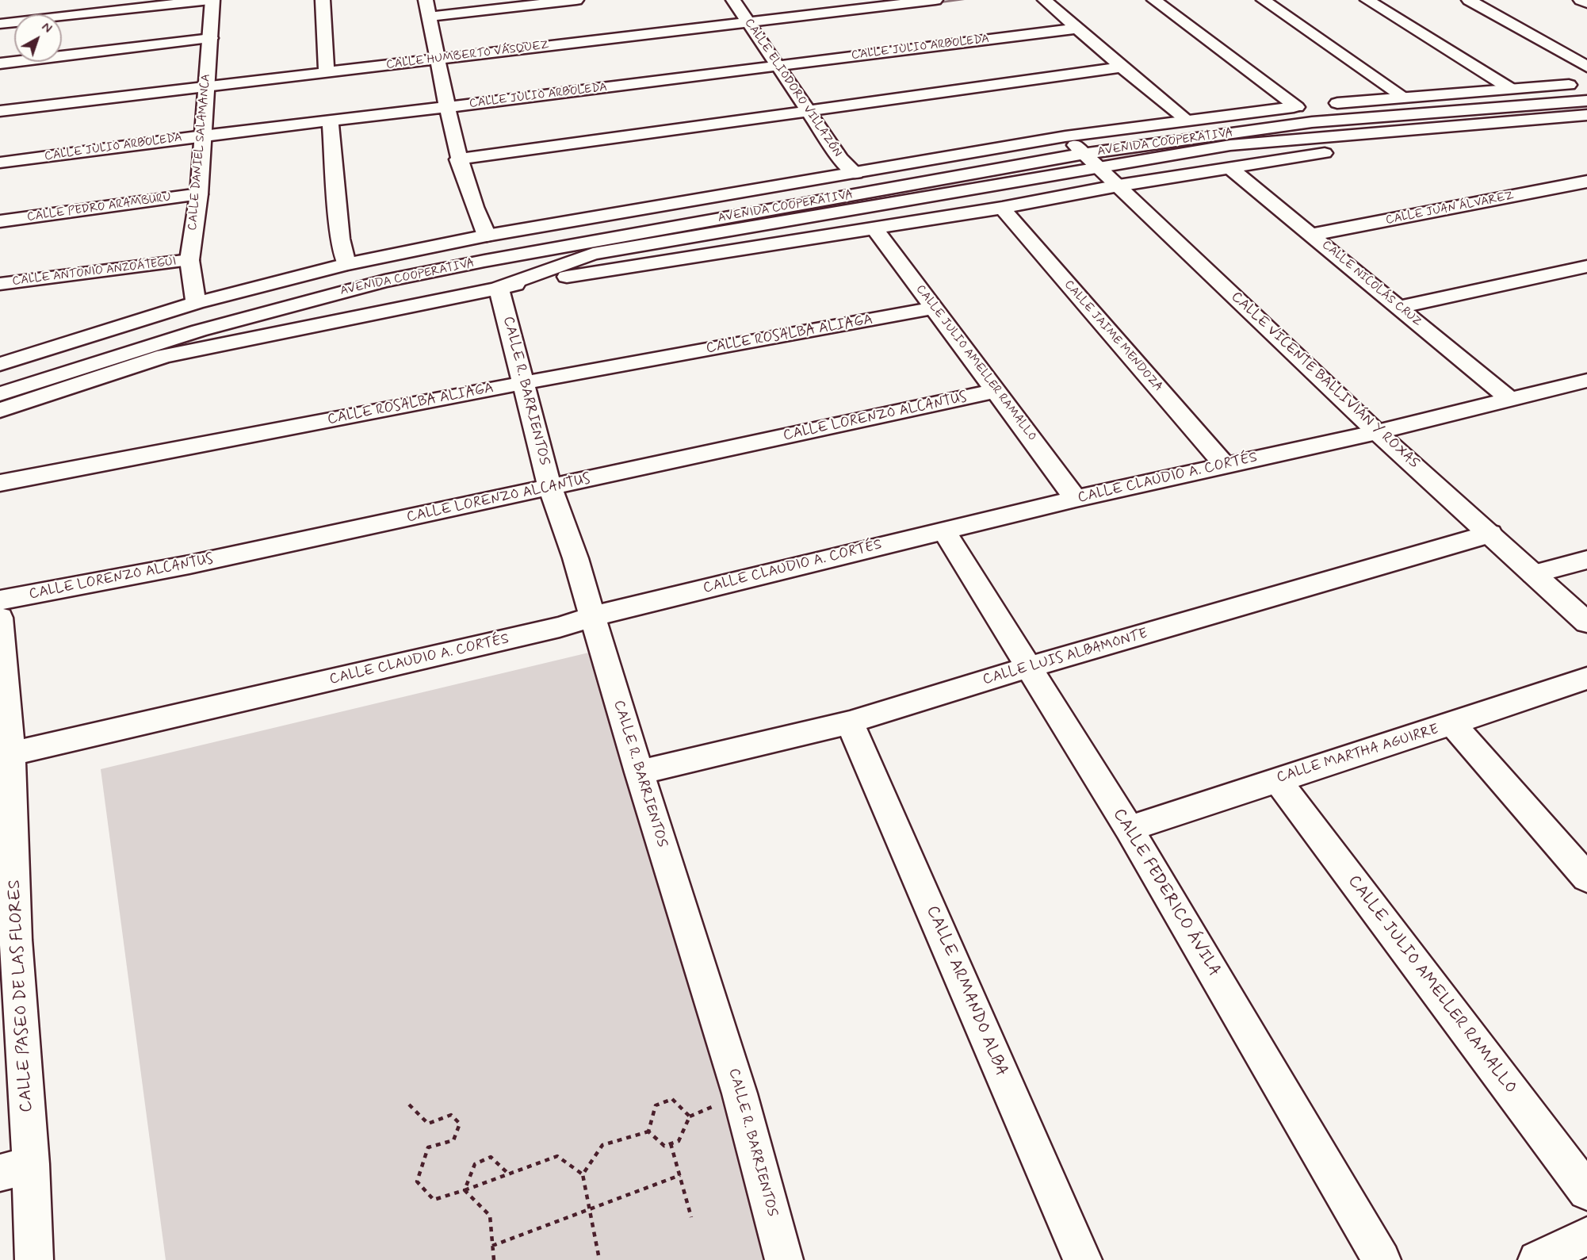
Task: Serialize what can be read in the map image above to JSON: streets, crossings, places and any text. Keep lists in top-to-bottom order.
{
  "streets": {
    "street": [
      "CALLE JULIO ARBOLEDA",
      "CALLE HUMBERTO VÁSQUEZ",
      "CALLE ELIODORO VILLAZÓN",
      "AVENIDA COOPERATIVA",
      "CALLE DANIEL SALAMANCA",
      "CALLE PEDRO ARAMBURU",
      "CALLE JUAN ÁLVAREZ",
      "CALLE ANTONIO ANZOÁTEGUI",
      "CALLE NICOLÁS CRUZ",
      "CALLE ROSALBA ALIAGA",
      "CALLE JAIME MENDOZA",
      "CALLE JULIO AMELLER RAMALLO",
      "CALLE VICENTE BALLIVIÁN Y ROXAS",
      "CALLE R. BARRIENTOS",
      "CALLE LORENZO ALCANTUS",
      "CALLE CLAUDIO A. CORTÉS",
      "CALLE LUIS ALBAMONTE",
      "CALLE MARTHA AGUIRRE",
      "CALLE FEDERICO ÁVILA",
      "CALLE ARMANDO ALBA",
      "CALLE PASEO DE LAS FLORES"
    ]
  },
  "crossings": [
    ["CALLE JULIO ARBOLEDA", "CALLE ELIODORO VILLAZÓN"],
    ["CALLE JULIO ARBOLEDA", "CALLE DANIEL SALAMANCA"],
    ["CALLE HUMBERTO VÁSQUEZ", "CALLE ELIODORO VILLAZÓN"],
    ["CALLE HUMBERTO VÁSQUEZ", "CALLE DANIEL SALAMANCA"],
    ["CALLE ELIODORO VILLAZÓN", "AVENIDA COOPERATIVA"],
    ["AVENIDA COOPERATIVA", "CALLE DANIEL SALAMANCA"],
    ["AVENIDA COOPERATIVA", "CALLE VICENTE BALLIVIÁN Y ROXAS"],
    ["CALLE DANIEL SALAMANCA", "CALLE PEDRO ARAMBURU"],
    ["CALLE DANIEL SALAMANCA", "CALLE ANTONIO ANZOÁTEGUI"],
    ["CALLE JUAN ÁLVAREZ", "CALLE NICOLÁS CRUZ"],
    ["CALLE NICOLÁS CRUZ", "CALLE CLAUDIO A. CORTÉS"],
    ["CALLE ROSALBA ALIAGA", "CALLE JULIO AMELLER RAMALLO"],
    ["CALLE ROSALBA ALIAGA", "CALLE R. BARRIENTOS"],
    ["CALLE JAIME MENDOZA", "CALLE CLAUDIO A. CORTÉS"],
    ["CALLE JULIO AMELLER RAMALLO", "CALLE LORENZO ALCANTUS"],
    ["CALLE JULIO AMELLER RAMALLO", "CALLE CLAUDIO A. CORTÉS"],
    ["CALLE JULIO AMELLER RAMALLO", "CALLE MARTHA AGUIRRE"],
    ["CALLE VICENTE BALLIVIÁN Y ROXAS", "CALLE CLAUDIO A. CORTÉS"],
    ["CALLE VICENTE BALLIVIÁN Y ROXAS", "CALLE LUIS ALBAMONTE"],
    ["CALLE R. BARRIENTOS", "CALLE LORENZO ALCANTUS"],
    ["CALLE R. BARRIENTOS", "CALLE CLAUDIO A. CORTÉS"],
    ["CALLE R. BARRIENTOS", "CALLE LUIS ALBAMONTE"],
    ["CALLE CLAUDIO A. CORTÉS", "CALLE FEDERICO ÁVILA"],
    ["CALLE CLAUDIO A. CORTÉS", "CALLE PASEO DE LAS FLORES"],
    ["CALLE LUIS ALBAMONTE", "CALLE FEDERICO ÁVILA"],
    ["CALLE LUIS ALBAMONTE", "CALLE ARMANDO ALBA"],
    ["CALLE MARTHA AGUIRRE", "CALLE FEDERICO ÁVILA"]
  ],
  "north": "top right"
}
